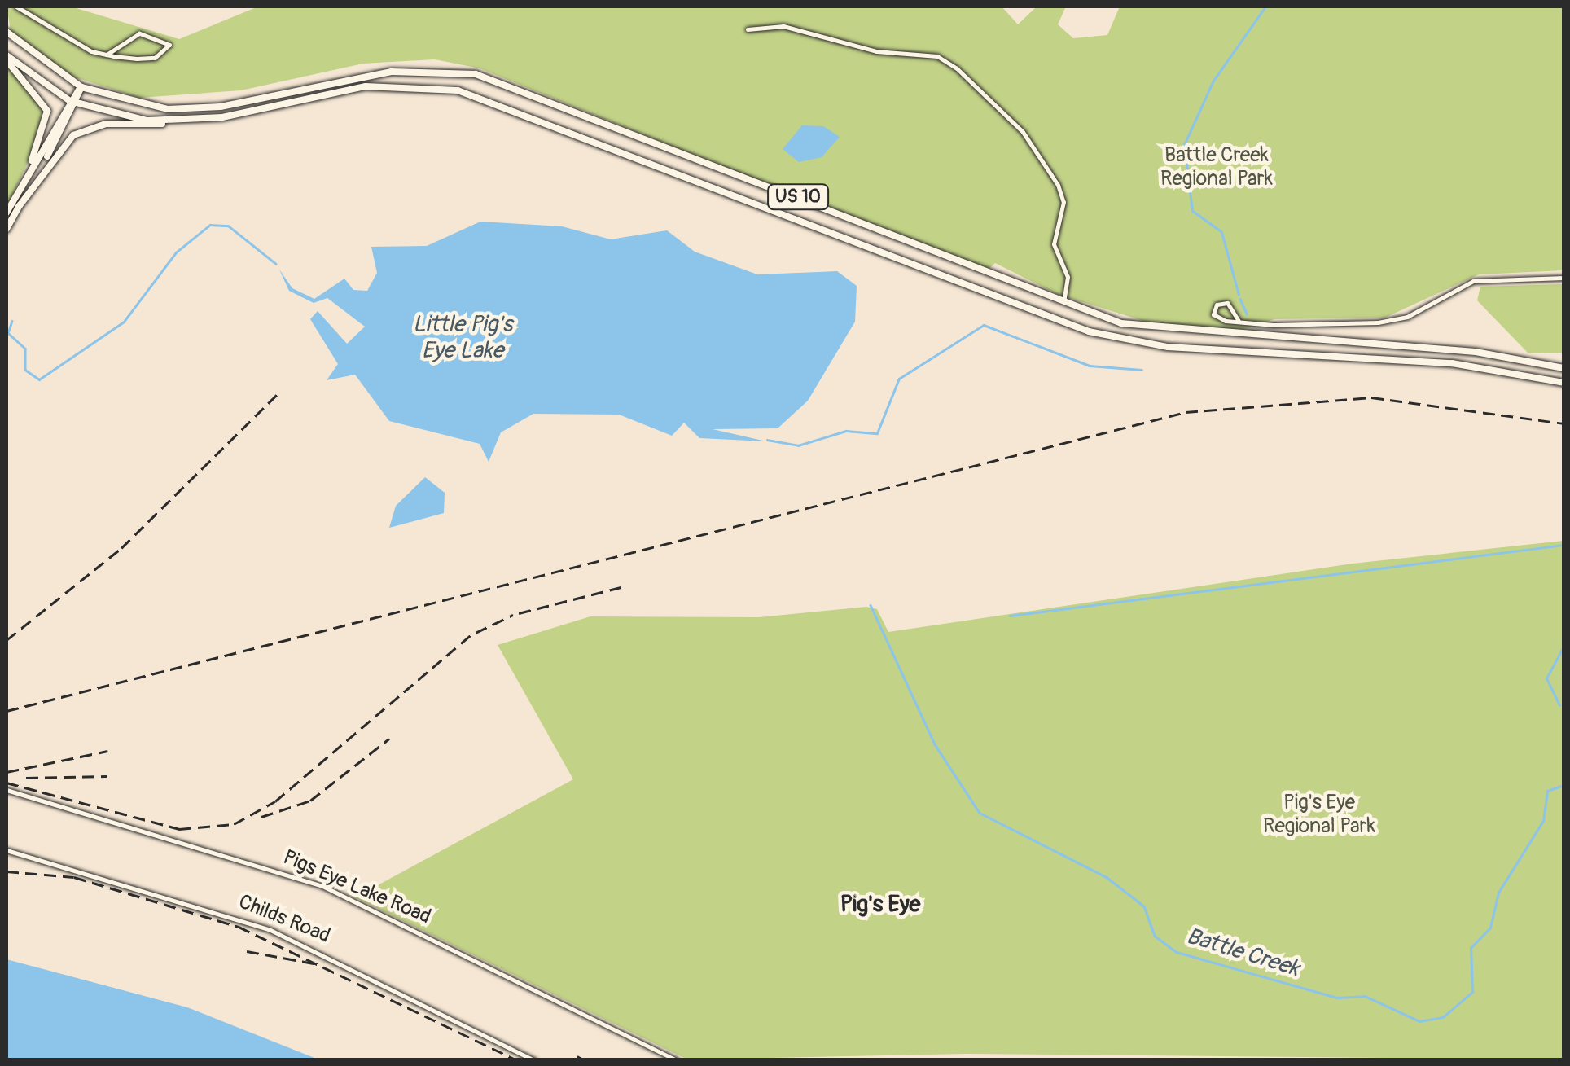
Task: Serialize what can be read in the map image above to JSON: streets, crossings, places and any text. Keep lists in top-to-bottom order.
{
  "streets": {
    "highway": ["US 10"],
    "street": ["Pigs Eye Lake Road", "Childs Road"]
  },
  "districts": ["Pig's Eye"],
  "water": ["Little Pig's Eye Lake", "Battle Creek"],
  "parks": ["Battle Creek Regional Park", "Pig's Eye Regional Park"]
}
